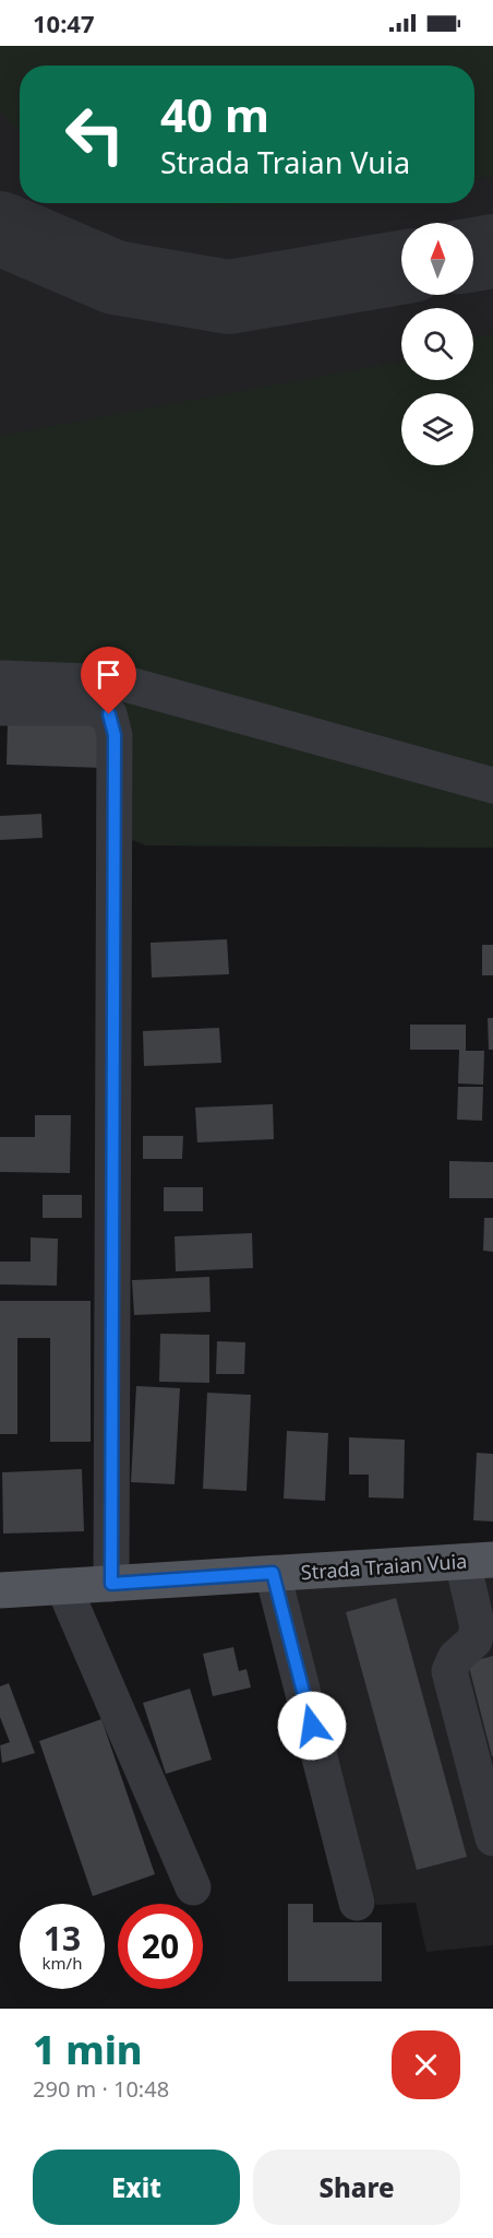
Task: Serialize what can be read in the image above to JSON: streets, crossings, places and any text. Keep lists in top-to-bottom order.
{
  "streets": {
    "main road": ["Strada Traian Vuia"]
  },
  "north": "top",
  "page": {
    "status": "10:47",
    "turn": ["40 m", "Strada Traian Vuia"],
    "speed": "13 km/h",
    "limit": "20",
    "heading": ["1 min", "290 m · 10:48"],
    "buttons": ["Exit", "Share"]
  }
}
